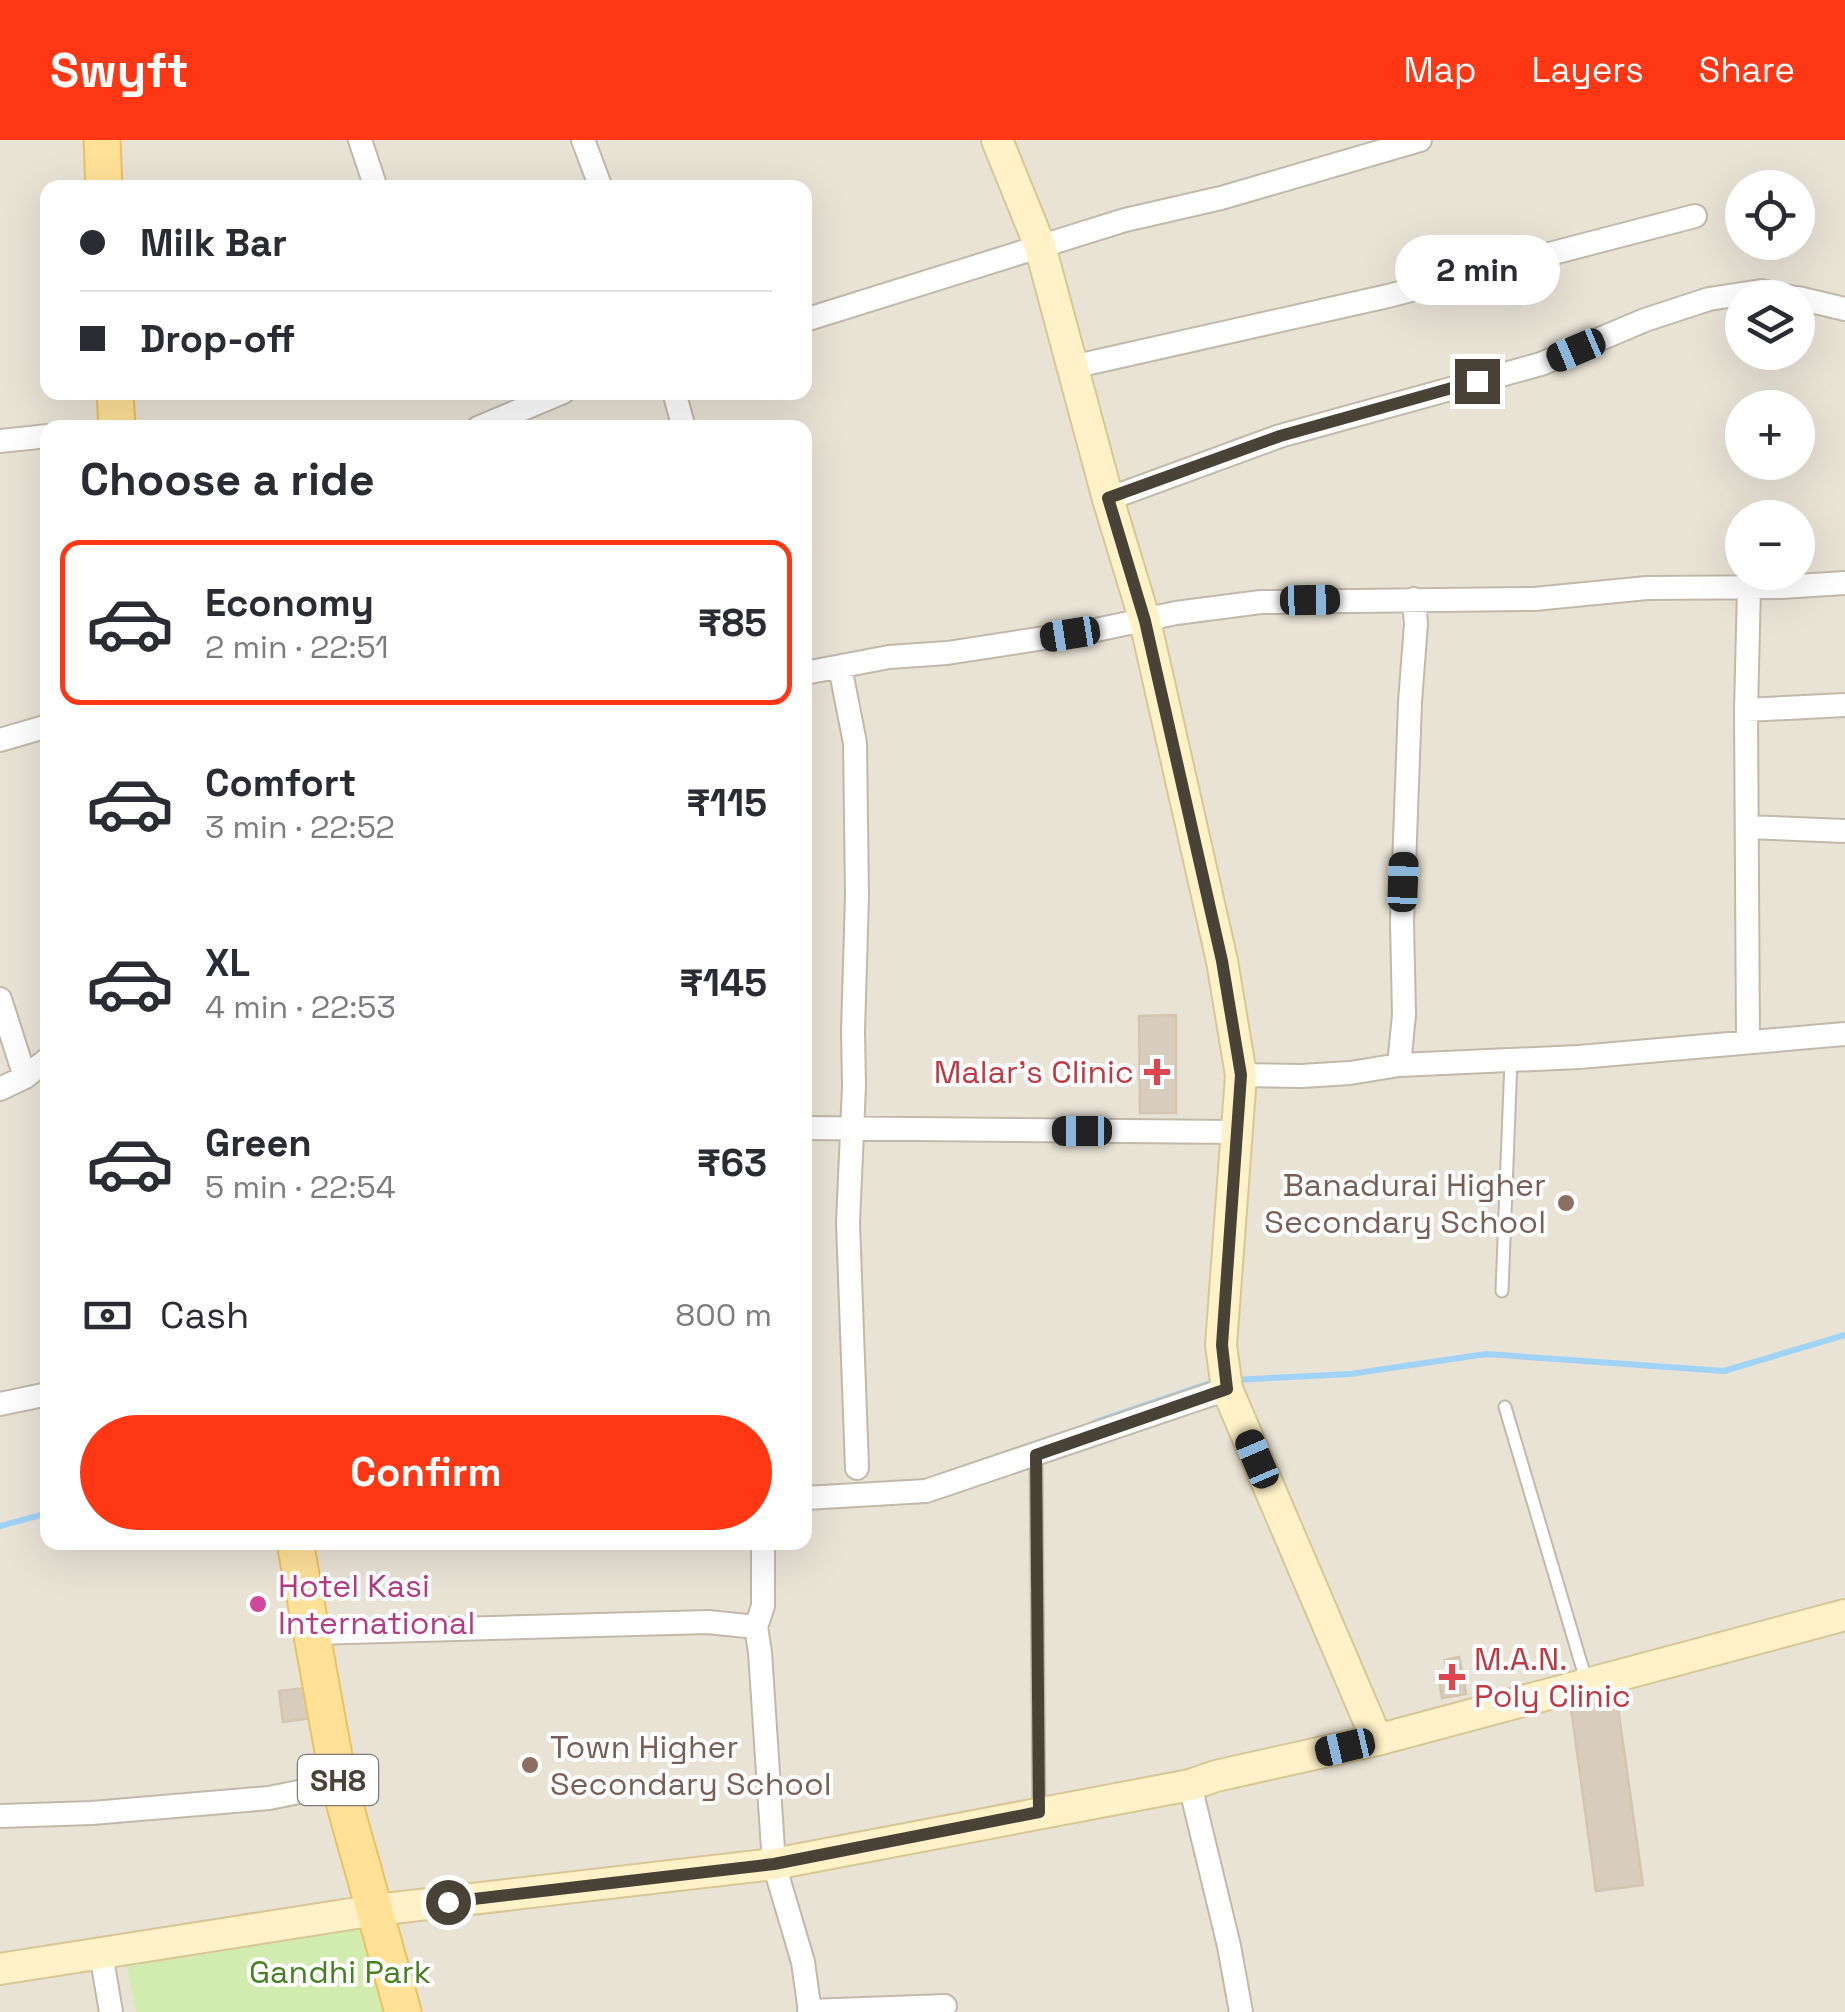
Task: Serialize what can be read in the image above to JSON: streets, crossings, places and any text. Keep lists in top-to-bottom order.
{
  "streets": {
    "main road": ["SH8"]
  },
  "parks": ["Gandhi Park"],
  "places": {
    "health": ["Malar's Clinic", "M.A.N. Poly Clinic"],
    "other": ["Banadurai Higher Secondary School", "Hotel Kasi International", "Town Higher Secondary School"]
  },
  "page": {
    "header": "Swyft",
    "nav": ["Map", "Layers", "Share"],
    "map_buttons": ["+", "−"],
    "banner": ["Milk Bar", "Drop-off"],
    "bubble": "2 min",
    "heading": "Choose a ride",
    "list": [
      {
        "name": "Economy",
        "note": "2 min · 22:51",
        "value": "₹85"
      },
      {
        "name": "Comfort",
        "note": "3 min · 22:52",
        "value": "₹115"
      },
      {
        "name": "XL",
        "note": "4 min · 22:53",
        "value": "₹145"
      },
      {
        "name": "Green",
        "note": "5 min · 22:54",
        "value": "₹63"
      }
    ],
    "pay": ["Cash", "800 m"],
    "buttons": "Confirm"
  }
}
